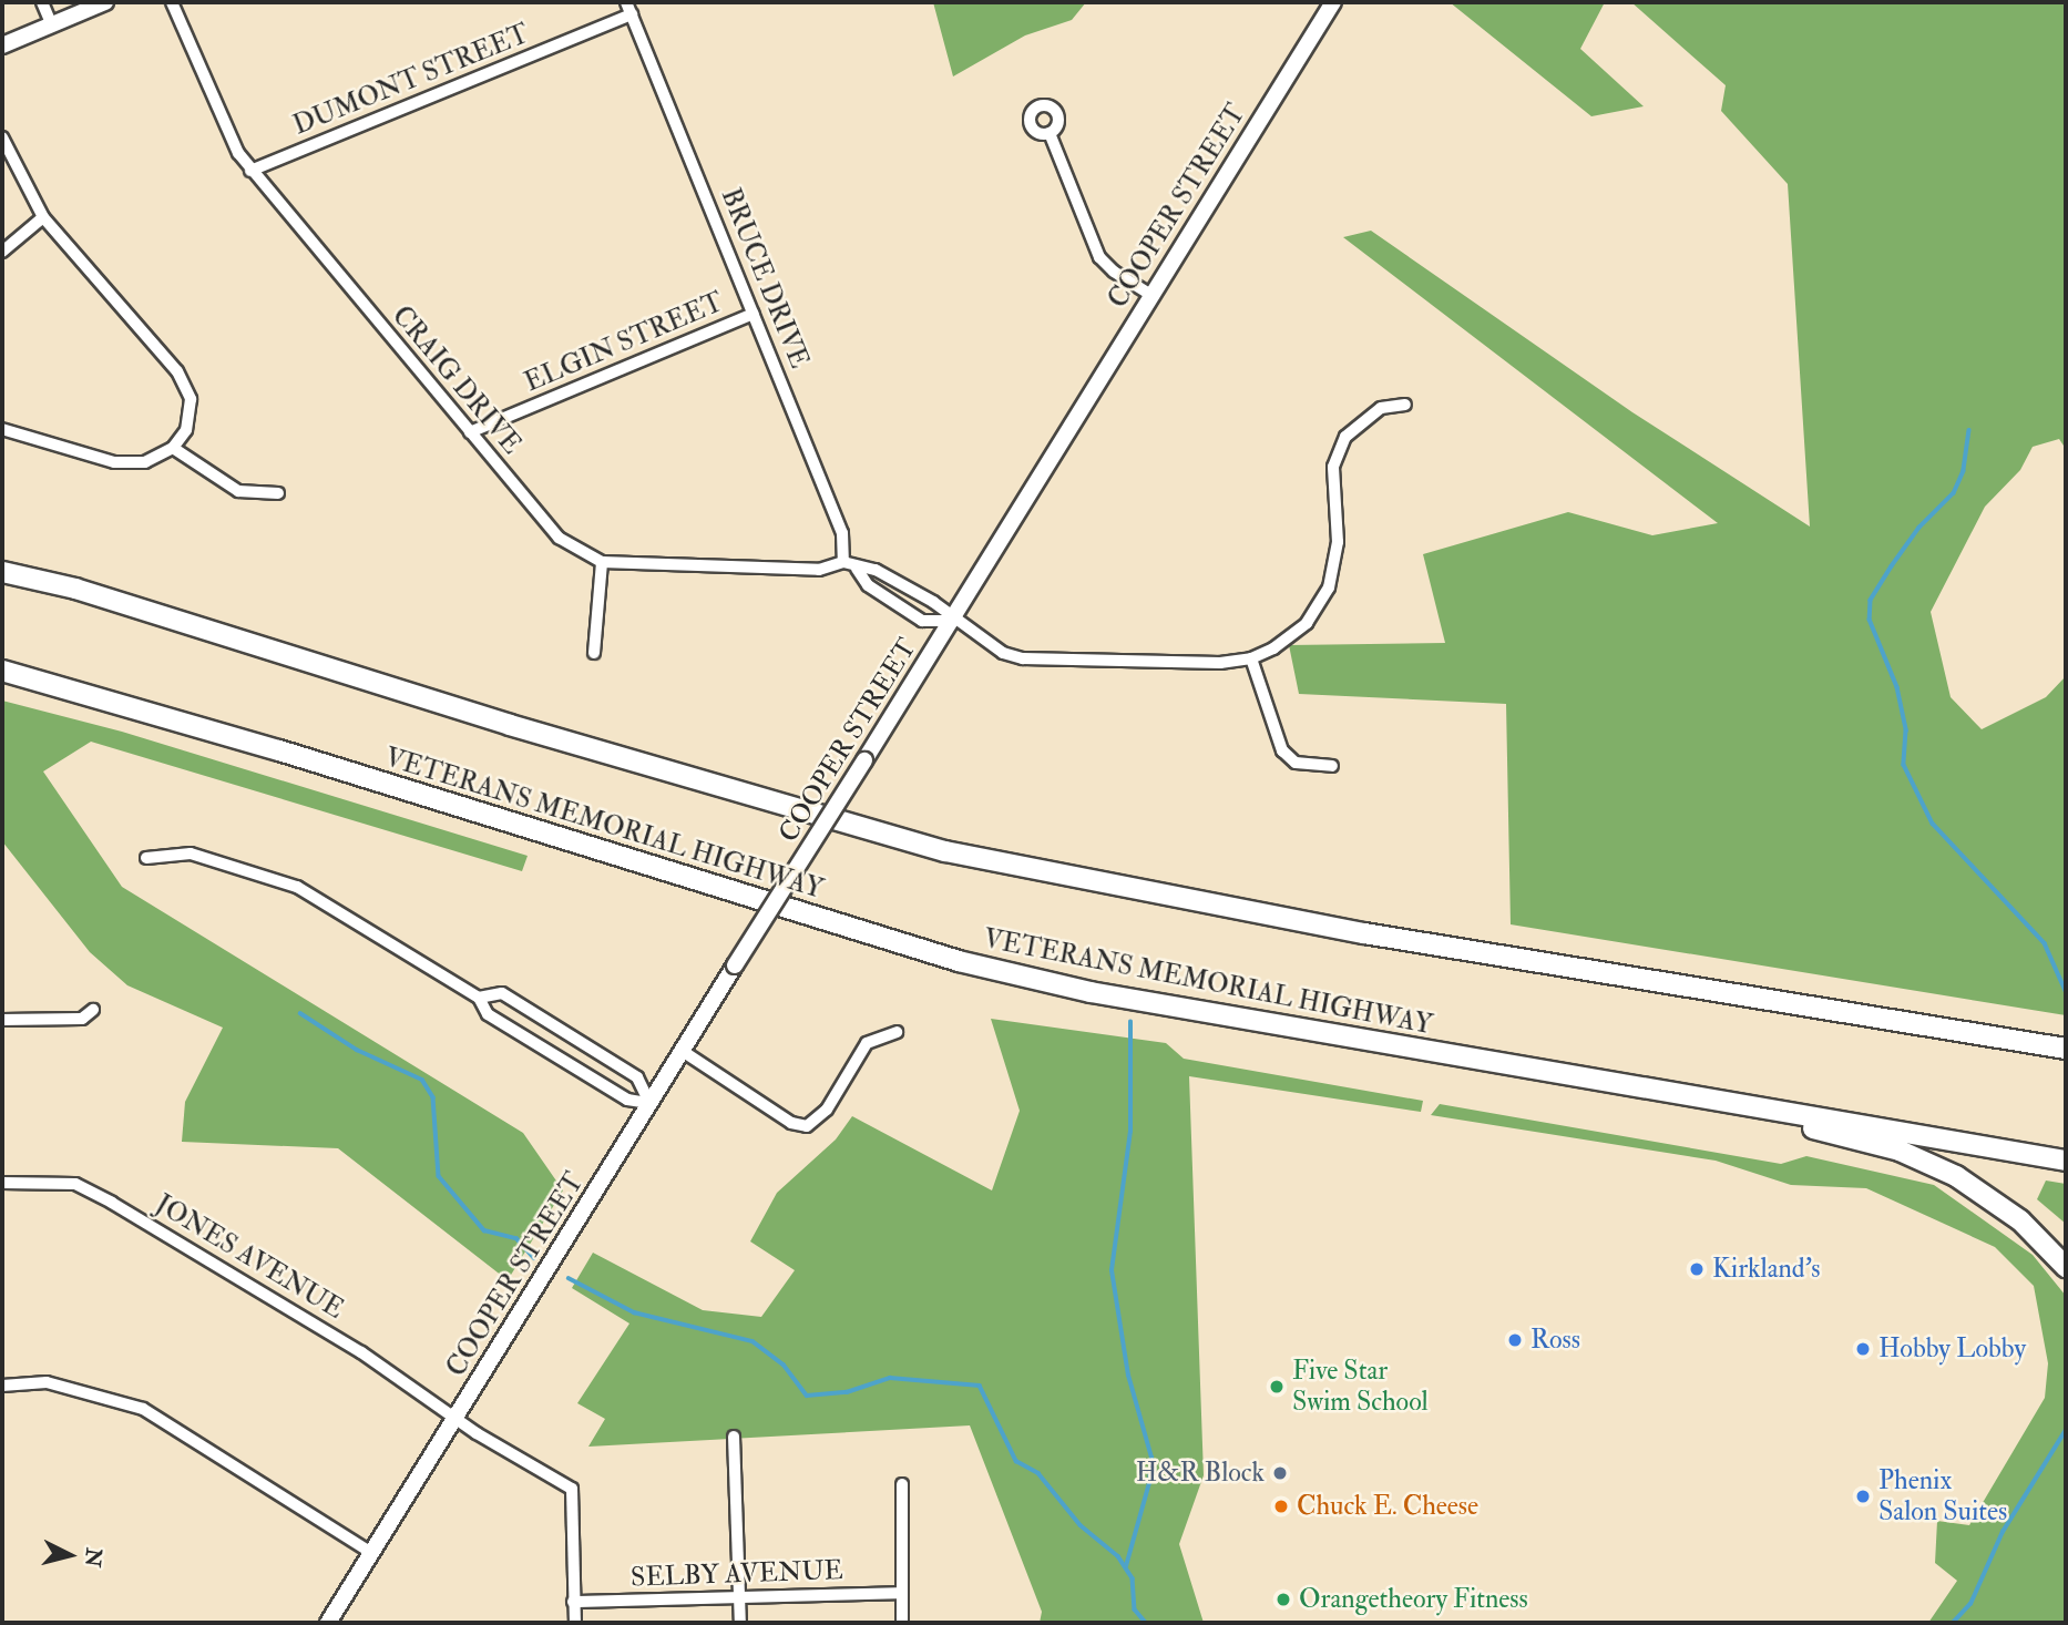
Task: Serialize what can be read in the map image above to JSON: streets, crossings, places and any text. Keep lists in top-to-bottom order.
{
  "streets": {
    "highway": ["VETERANS MEMORIAL HIGHWAY"],
    "main road": ["COOPER STREET"],
    "street": [
      "DUMONT STREET",
      "BRUCE DRIVE",
      "ELGIN STREET",
      "CRAIG DRIVE",
      "JONES AVENUE",
      "SELBY AVENUE"
    ]
  },
  "crossings": [
    ["DUMONT STREET", "BRUCE DRIVE"],
    ["DUMONT STREET", "CRAIG DRIVE"],
    ["COOPER STREET", "JONES AVENUE"],
    ["BRUCE DRIVE", "ELGIN STREET"],
    ["BRUCE DRIVE", "CRAIG DRIVE"],
    ["ELGIN STREET", "CRAIG DRIVE"],
    ["JONES AVENUE", "SELBY AVENUE"]
  ],
  "places": [
    "Kirkland's",
    "Ross",
    "Hobby Lobby",
    "Five Star Swim School",
    "H&R Block",
    "Phenix Salon Suites",
    "Chuck E. Cheese",
    "Orangetheory Fitness"
  ],
  "north": "right"
}
